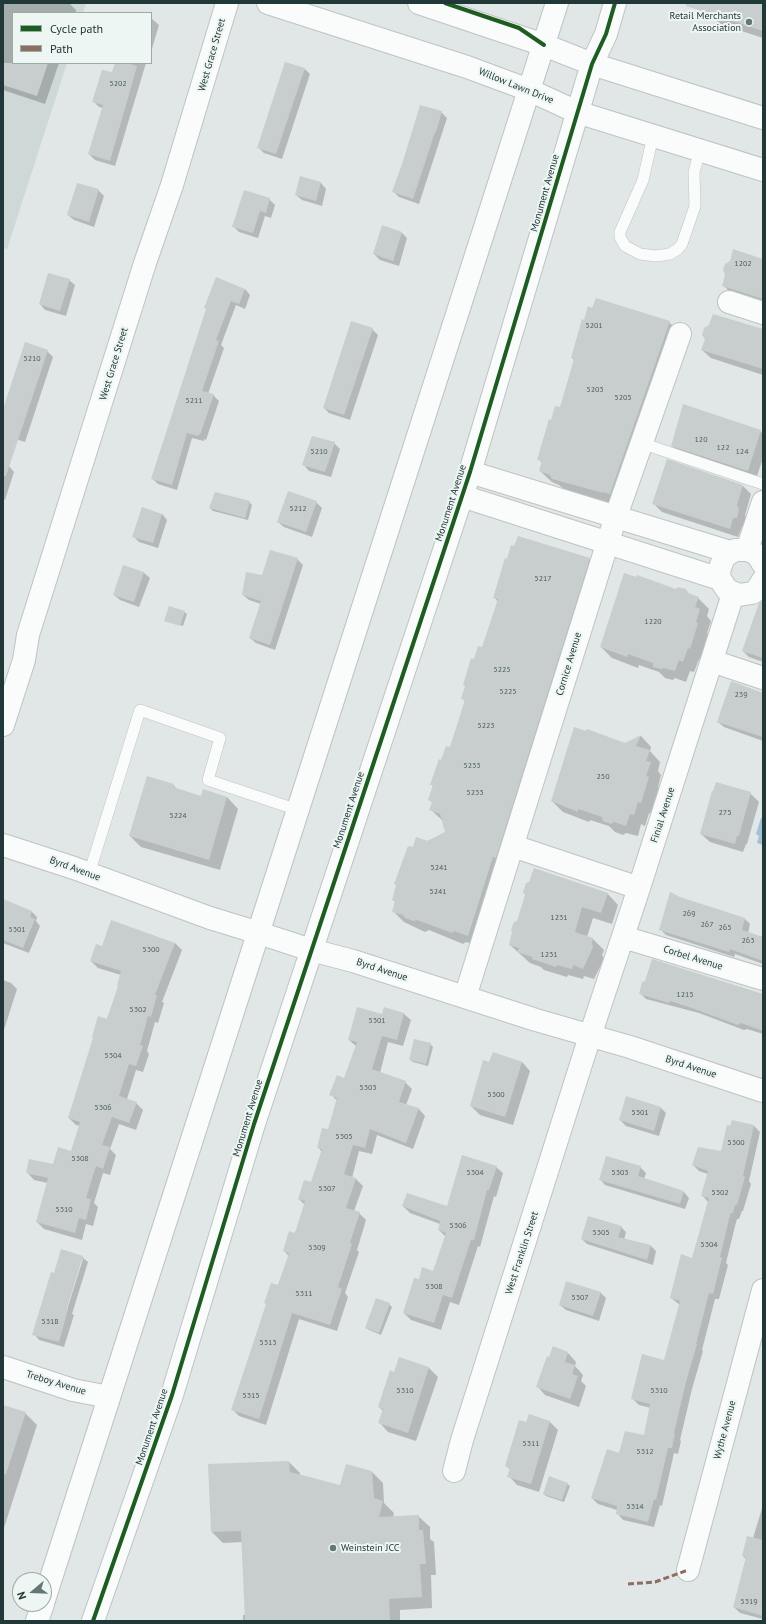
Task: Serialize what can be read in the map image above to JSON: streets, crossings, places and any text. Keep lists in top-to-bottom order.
{
  "streets": {
    "street": [
      "West Grace Street",
      "Willow Lawn Drive",
      "Monument Avenue",
      "Cornice Avenue",
      "Finial Avenue",
      "Byrd Avenue",
      "Corbel Avenue",
      "West Franklin Street",
      "Treboy Avenue",
      "Wythe Avenue"
    ]
  },
  "crossings": [
    ["Willow Lawn Drive", "Monument Avenue"],
    ["Monument Avenue", "Byrd Avenue"],
    ["Cornice Avenue", "Byrd Avenue"],
    ["Finial Avenue", "Byrd Avenue"],
    ["Finial Avenue", "Corbel Avenue"],
    ["Finial Avenue", "West Franklin Street"],
    ["Byrd Avenue", "West Franklin Street"]
  ],
  "places": ["Retail Merchants Association", "Weinstein JCC"],
  "house_numbers": [
    "5202",
    "1202",
    "5201",
    "5210",
    "5203",
    "5205",
    "5211",
    "120",
    "122",
    "5210",
    "124",
    "5212",
    "5217",
    "1220",
    "5225",
    "5225",
    "239",
    "5223",
    "5233",
    "250",
    "5233",
    "275",
    "5224",
    "5241",
    "5241",
    "269",
    "1231",
    "267",
    "265",
    "5301",
    "263",
    "5300",
    "1231",
    "1215",
    "5302",
    "5301",
    "5304",
    "5303",
    "5300",
    "5306",
    "5301",
    "5305",
    "5300",
    "5308",
    "5304",
    "5303",
    "5307",
    "5302",
    "5310",
    "5306",
    "5305",
    "5304",
    "5309",
    "5308",
    "5311",
    "5307",
    "5318",
    "5313",
    "5310",
    "5310",
    "5315",
    "5311",
    "5312",
    "5314",
    "5319"
  ],
  "legend": ["Cycle path", "Path"],
  "north": "left"
}
